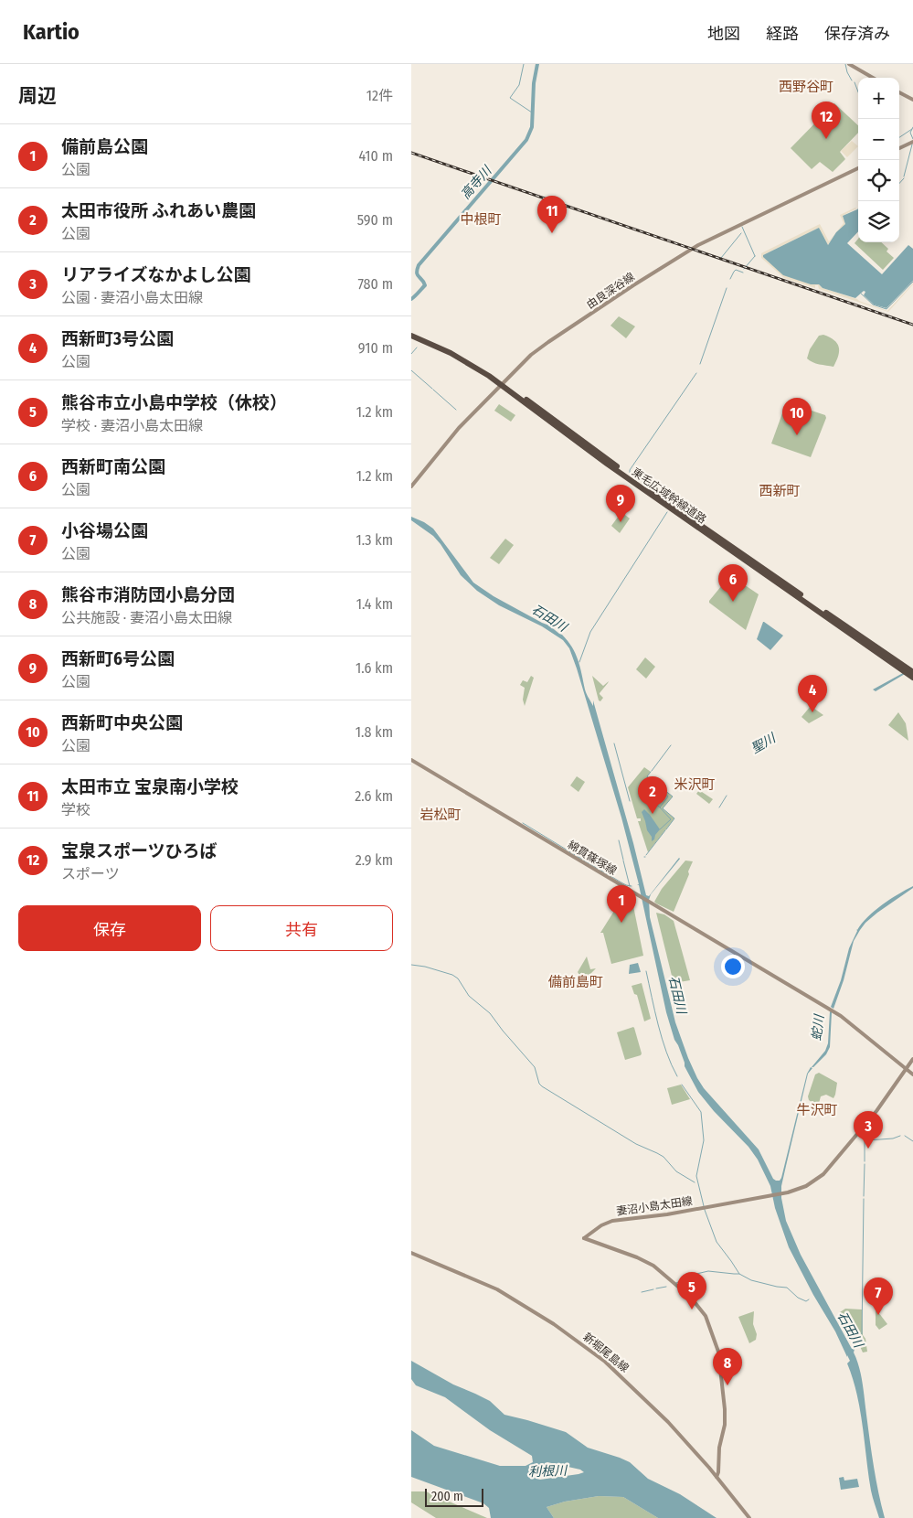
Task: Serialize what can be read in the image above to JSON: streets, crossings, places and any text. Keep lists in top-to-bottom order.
{
  "streets": {
    "highway": ["東毛広域幹線道路"],
    "main road": [
      "由良深谷線",
      "綿貫篠塚線",
      "妻沼小島太田線",
      "新堀尾島線"
    ]
  },
  "crossings": [
    ["由良深谷線", "東毛広域幹線道路"],
    ["綿貫篠塚線", "妻沼小島太田線"],
    ["妻沼小島太田線", "新堀尾島線"]
  ],
  "districts": [
    "西野谷町",
    "中根町",
    "西新町",
    "米沢町",
    "岩松町",
    "備前島町",
    "牛沢町"
  ],
  "water": [
    "高寺川",
    "石田川",
    "聖川",
    "蛇川",
    "利根川"
  ],
  "scale_bar": "200 m",
  "page": {
    "header": "Kartio",
    "nav": ["地図", "経路", "保存済み"],
    "heading": ["周辺", "12件"],
    "map_buttons": ["+", "−"],
    "pins": [
      "12",
      "11",
      "10",
      "9",
      "6",
      "4",
      "2",
      "1",
      "3",
      "5",
      "7",
      "8"
    ],
    "list": [
      {
        "mark": "1",
        "name": "備前島公園",
        "note": "公園",
        "value": "410 m"
      },
      {
        "mark": "2",
        "name": "太田市役所 ふれあい農園",
        "note": "公園",
        "value": "590 m"
      },
      {
        "mark": "3",
        "name": "リアライズなかよし公園",
        "note": "公園 · 妻沼小島太田線",
        "value": "780 m"
      },
      {
        "mark": "4",
        "name": "西新町3号公園",
        "note": "公園",
        "value": "910 m"
      },
      {
        "mark": "5",
        "name": "熊谷市立小島中学校（休校）",
        "note": "学校 · 妻沼小島太田線",
        "value": "1.2 km"
      },
      {
        "mark": "6",
        "name": "西新町南公園",
        "note": "公園",
        "value": "1.2 km"
      },
      {
        "mark": "7",
        "name": "小谷場公園",
        "note": "公園",
        "value": "1.3 km"
      },
      {
        "mark": "8",
        "name": "熊谷市消防団小島分団",
        "note": "公共施設 · 妻沼小島太田線",
        "value": "1.4 km"
      },
      {
        "mark": "9",
        "name": "西新町6号公園",
        "note": "公園",
        "value": "1.6 km"
      },
      {
        "mark": "10",
        "name": "西新町中央公園",
        "note": "公園",
        "value": "1.8 km"
      },
      {
        "mark": "11",
        "name": "太田市立 宝泉南小学校",
        "note": "学校",
        "value": "2.6 km"
      },
      {
        "mark": "12",
        "name": "宝泉スポーツひろば",
        "note": "スポーツ",
        "value": "2.9 km"
      }
    ],
    "buttons": ["保存", "共有"],
    "scale": "200 m"
  }
}
